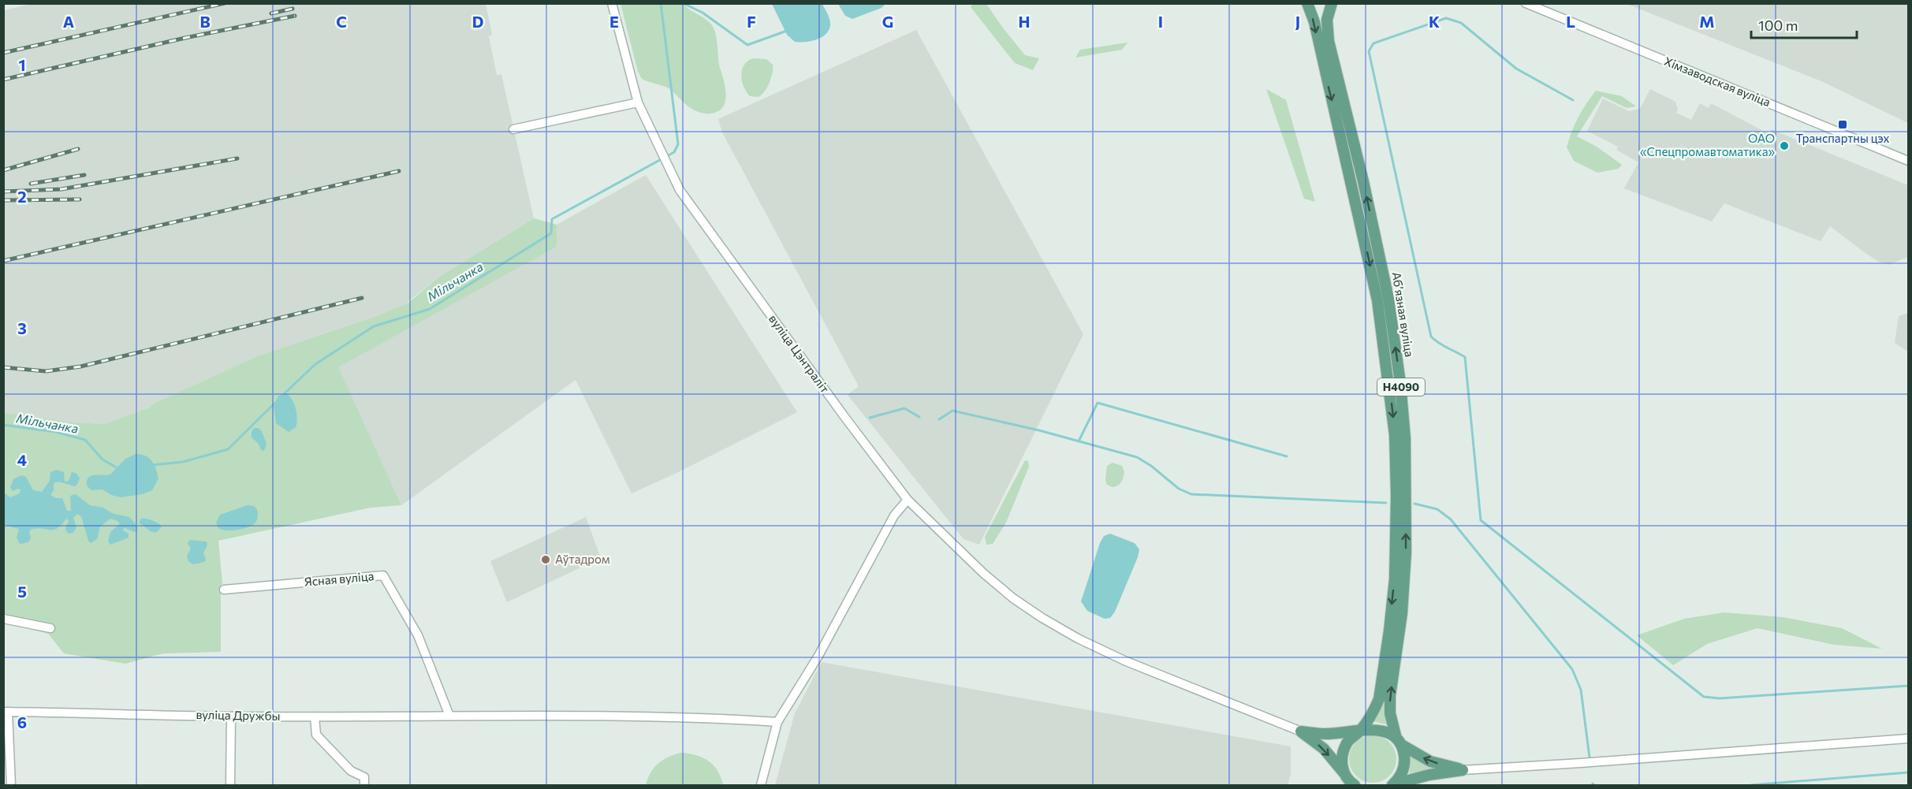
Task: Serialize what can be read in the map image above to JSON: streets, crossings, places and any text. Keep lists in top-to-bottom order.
{
  "streets": {
    "main road": ["Абʼязная вуліца", "Н4090"],
    "street": [
      "Хімзаводская вуліца",
      "вуліца Цэнтраліт",
      "Ясная вуліца",
      "вуліца Дружбы"
    ]
  },
  "crossings": [
    ["Абʼязная вуліца", "Н4090"],
    ["Ясная вуліца", "вуліца Дружбы"]
  ],
  "water": ["Мільчанка"],
  "places": {
    "transit": ["Транспартны цэх"],
    "other": ["ОАО «Спецпромавтоматика»", "Аўтадром"]
  },
  "scale_bar": "100 m",
  "grid": {
    "columns": [
      "A",
      "B",
      "C",
      "D",
      "E",
      "F",
      "G",
      "H",
      "I",
      "J",
      "K",
      "L",
      "M"
    ],
    "rows": [
      "1",
      "2",
      "3",
      "4",
      "5",
      "6"
    ]
  }
}
